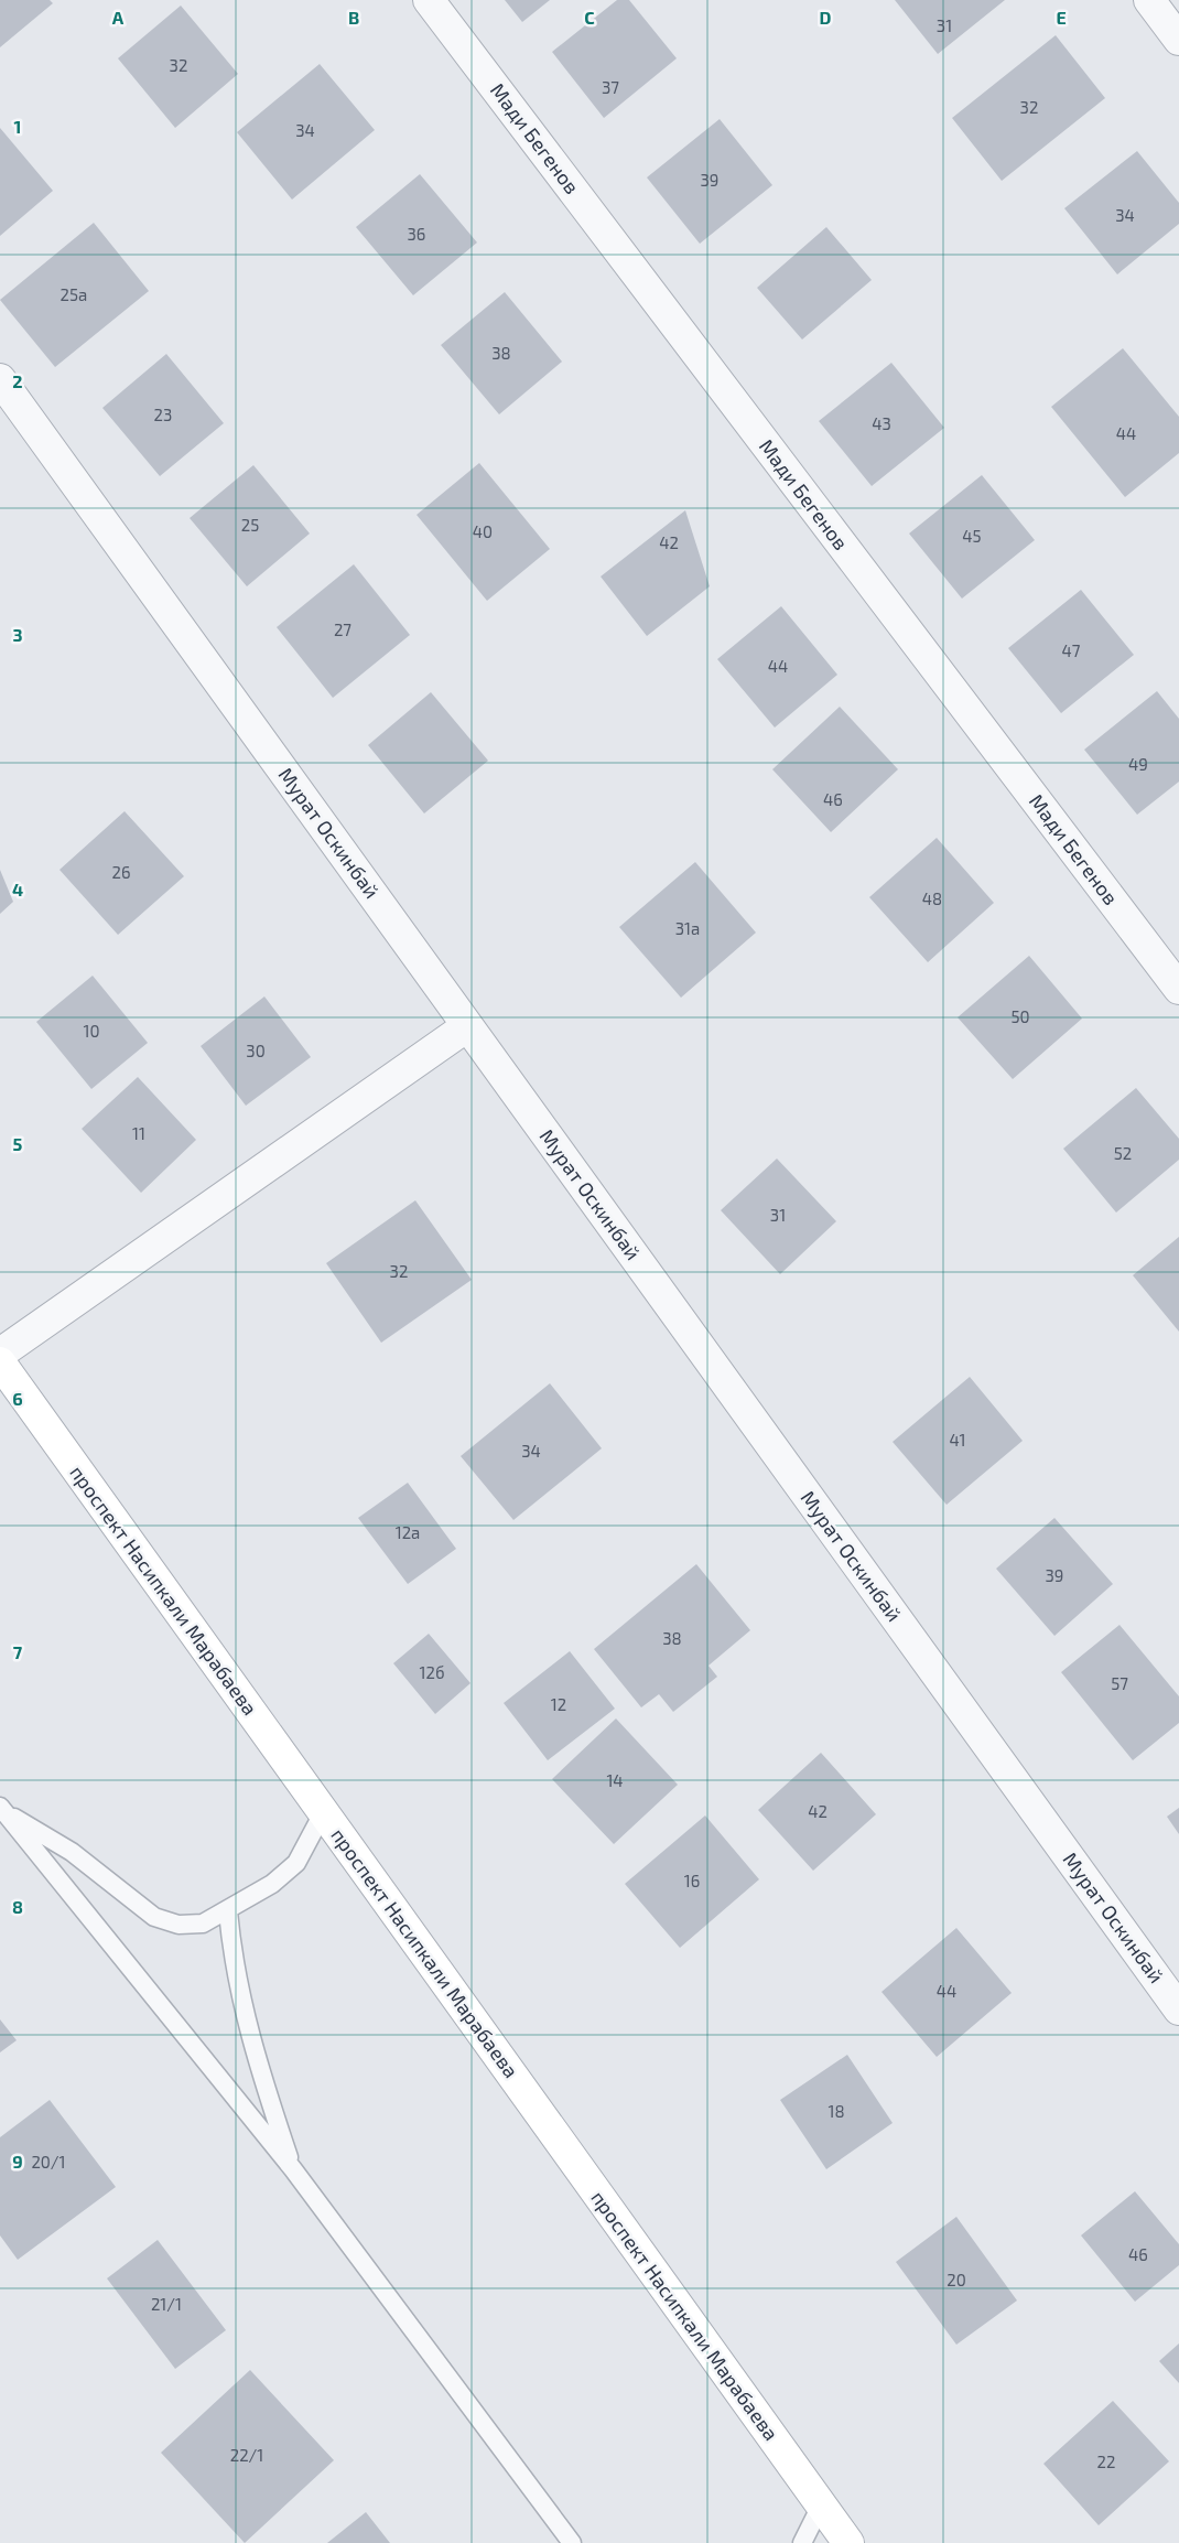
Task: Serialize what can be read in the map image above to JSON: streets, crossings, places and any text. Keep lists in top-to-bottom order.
{
  "streets": {
    "main road": ["проспект Насипкали Марабаева"],
    "street": ["Мади Бегенов", "Мурат Оскинбай"]
  },
  "house_numbers": [
    "31",
    "32",
    "37",
    "32",
    "34",
    "39",
    "34",
    "36",
    "25а",
    "38",
    "23",
    "43",
    "44",
    "25",
    "40",
    "45",
    "42",
    "27",
    "47",
    "44",
    "49",
    "46",
    "26",
    "48",
    "31а",
    "50",
    "10",
    "30",
    "11",
    "52",
    "31",
    "32",
    "41",
    "34",
    "12а",
    "39",
    "38",
    "12б",
    "57",
    "12",
    "14",
    "42",
    "16",
    "44",
    "18",
    "20/1",
    "46",
    "20",
    "21/1",
    "22/1",
    "22"
  ],
  "grid": {
    "columns": [
      "A",
      "B",
      "C",
      "D",
      "E"
    ],
    "rows": [
      "1",
      "2",
      "3",
      "4",
      "5",
      "6",
      "7",
      "8",
      "9"
    ]
  }
}
